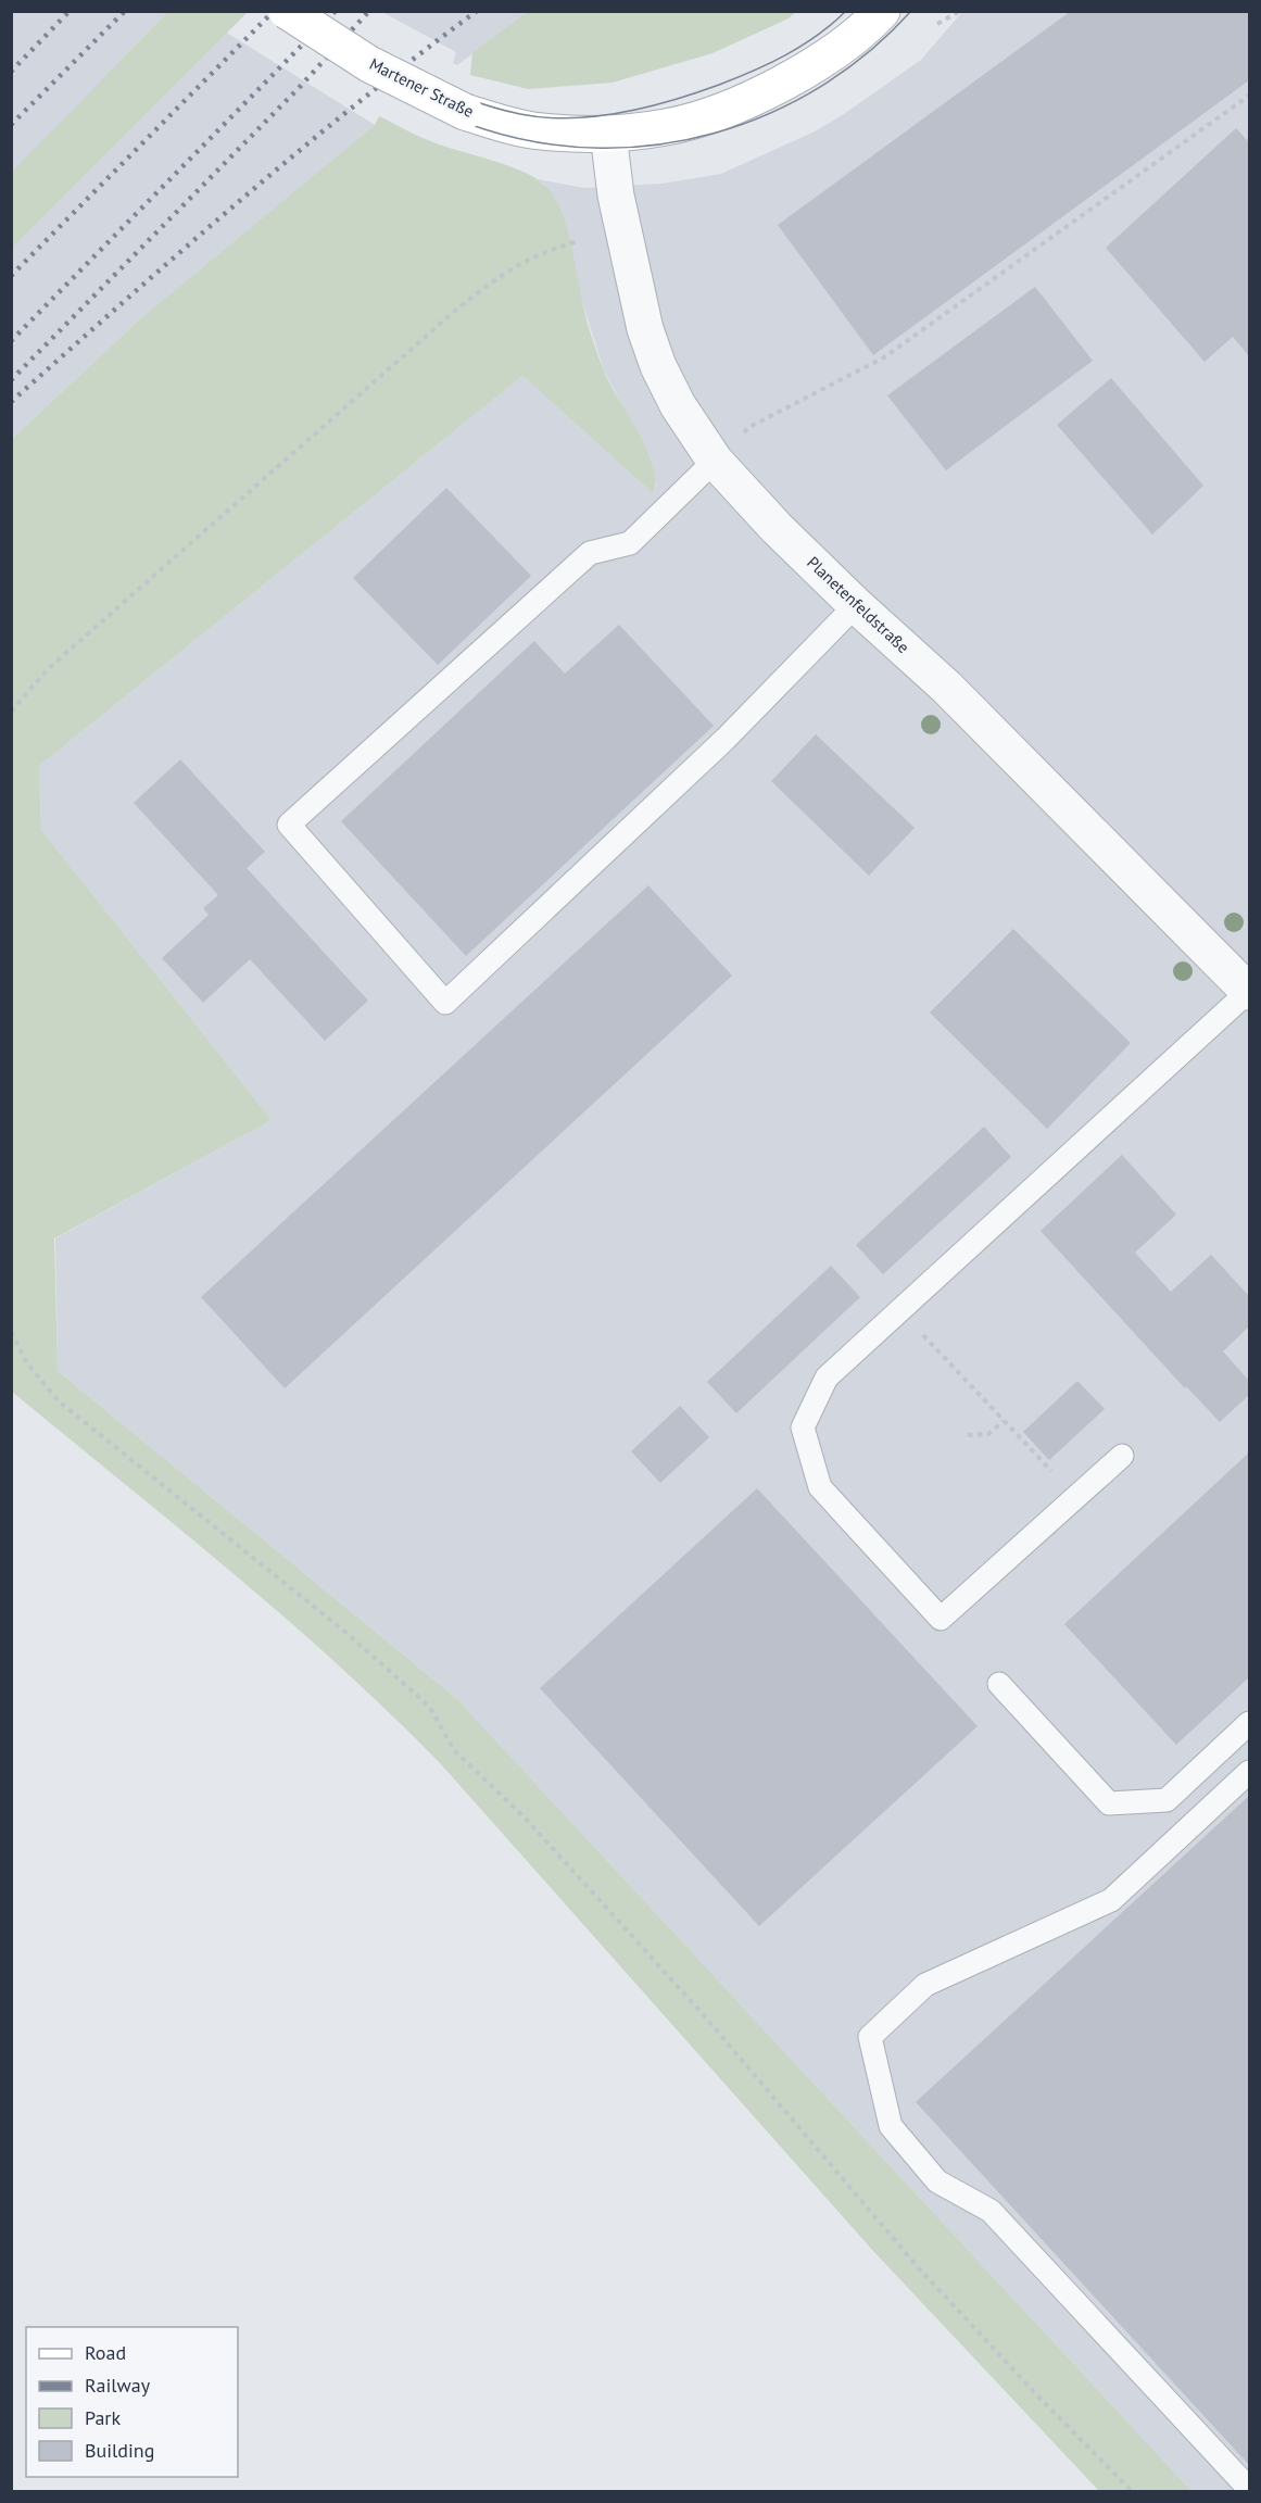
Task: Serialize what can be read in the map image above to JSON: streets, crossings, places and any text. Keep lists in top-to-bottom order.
{
  "streets": {
    "main road": ["Martener Straße"],
    "street": ["Planetenfeldstraße"]
  },
  "crossings": [
    ["Martener Straße", "Planetenfeldstraße"]
  ],
  "legend": [
    "Road",
    "Railway",
    "Park",
    "Building"
  ]
}
